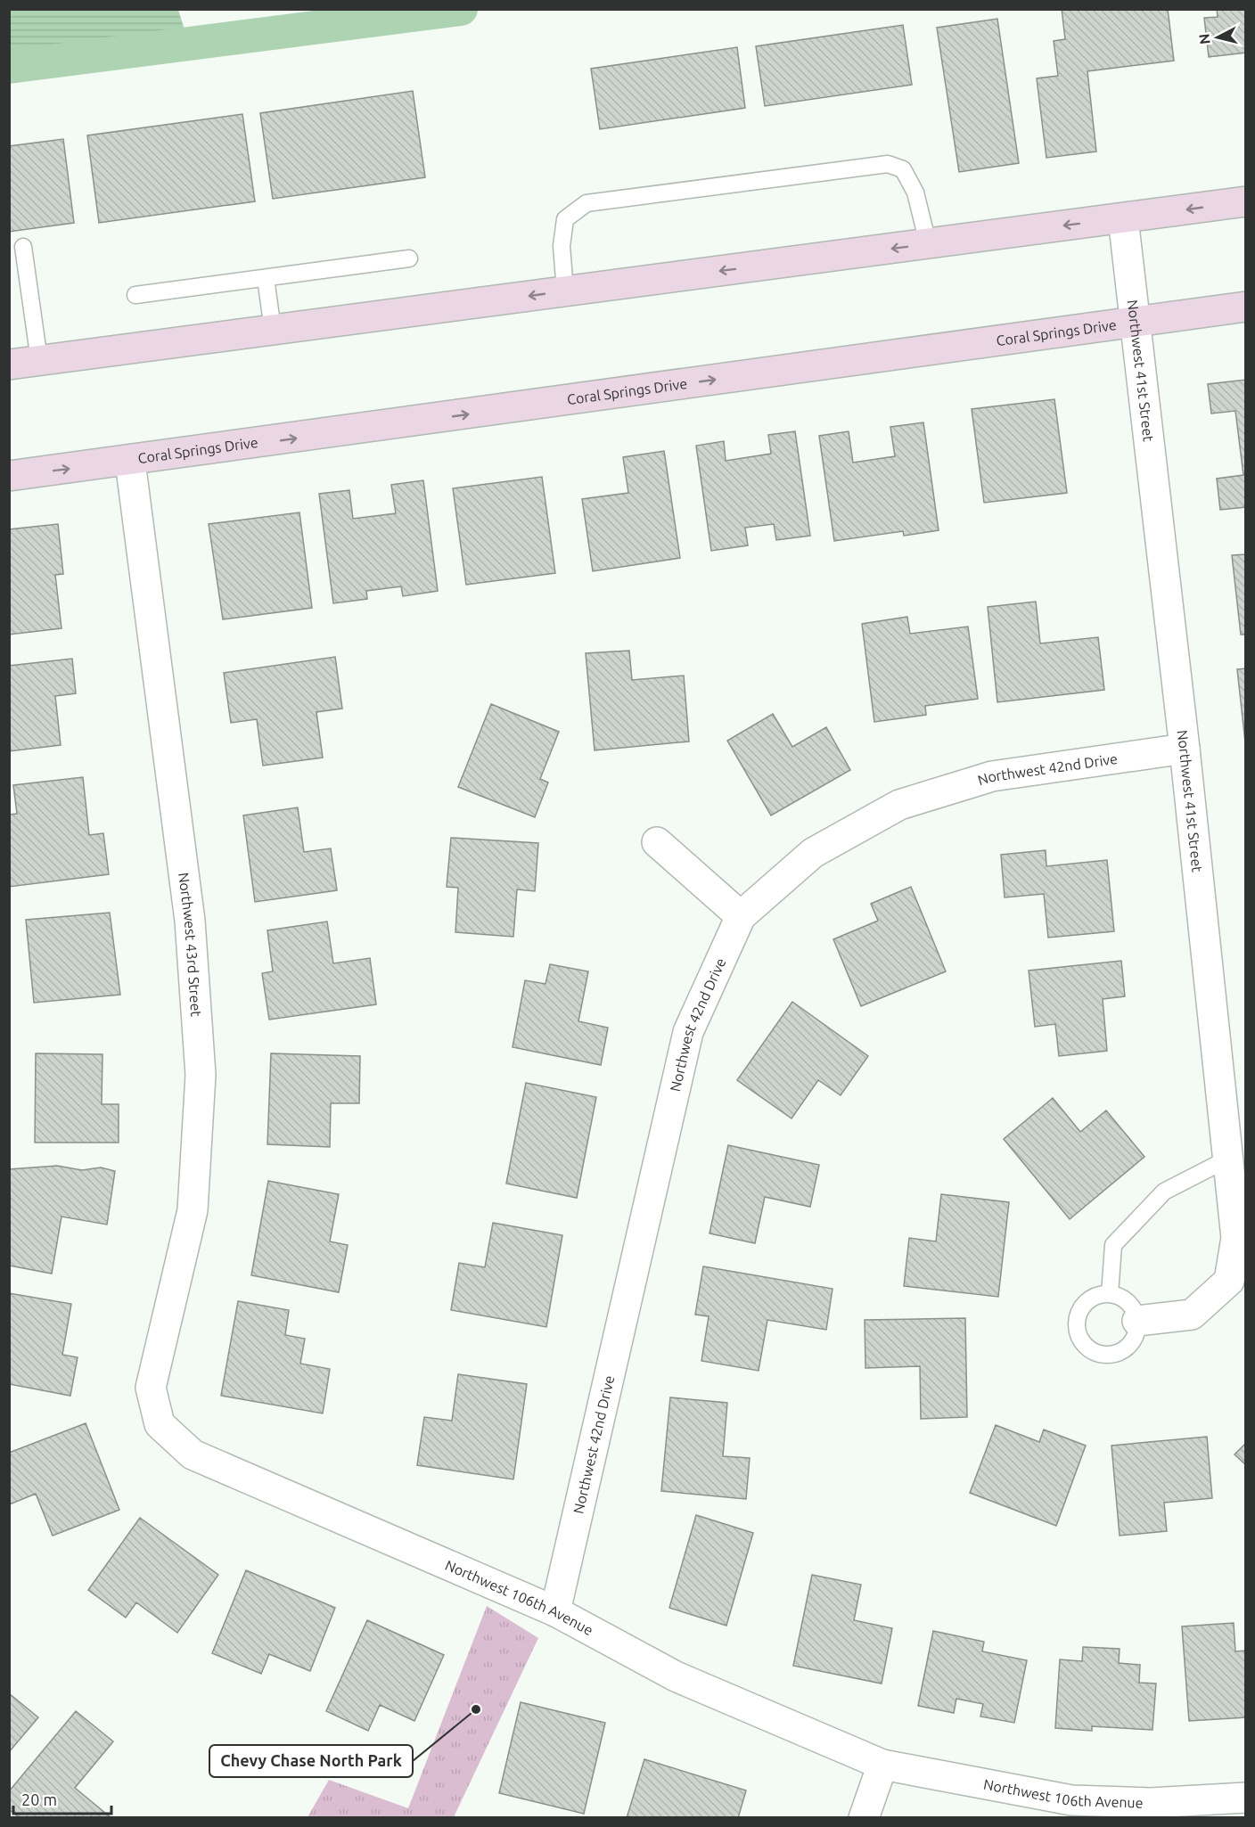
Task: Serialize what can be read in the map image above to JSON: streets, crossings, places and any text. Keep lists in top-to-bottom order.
{
  "streets": {
    "main road": ["Coral Springs Drive"],
    "street": [
      "Northwest 41st Street",
      "Northwest 42nd Drive",
      "Northwest 43rd Street",
      "Northwest 106th Avenue"
    ]
  },
  "crossings": [
    ["Coral Springs Drive", "Northwest 41st Street"],
    ["Coral Springs Drive", "Northwest 43rd Street"],
    ["Northwest 41st Street", "Northwest 42nd Drive"],
    ["Northwest 42nd Drive", "Northwest 106th Avenue"],
    ["Northwest 43rd Street", "Northwest 106th Avenue"]
  ],
  "places": ["Chevy Chase North Park"],
  "scale_bar": "20 m",
  "north": "left"
}
